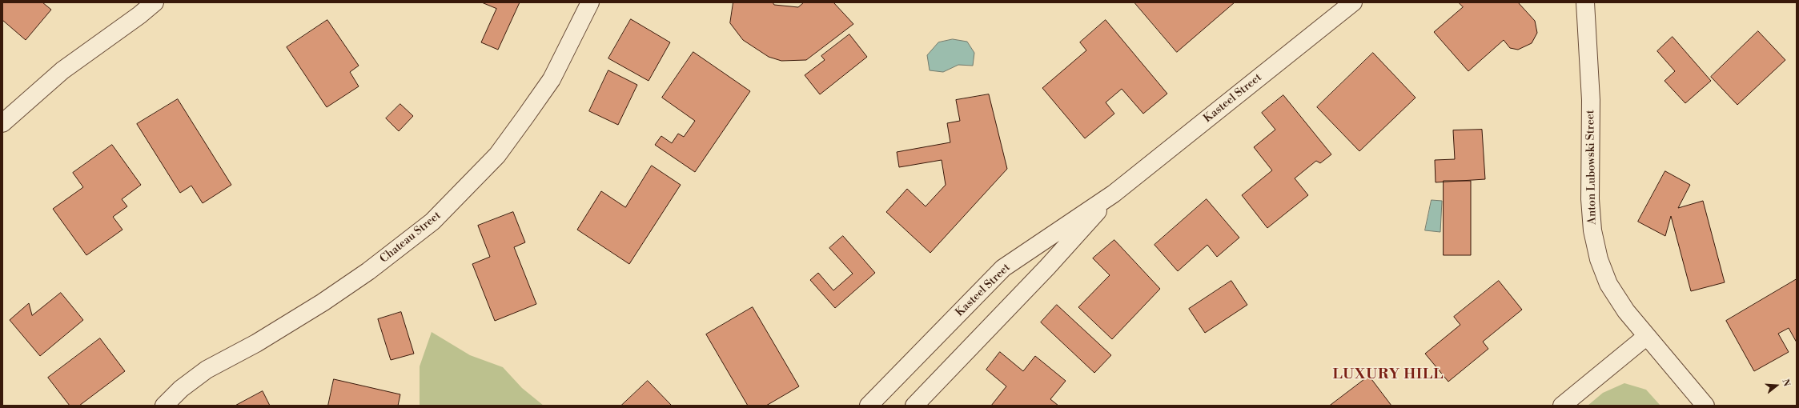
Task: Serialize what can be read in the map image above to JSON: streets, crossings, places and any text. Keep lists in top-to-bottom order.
{
  "streets": {
    "street": ["Kasteel Street", "Anton Lubowski Street", "Chateau Street"]
  },
  "districts": ["LUXURY HILL"],
  "north": "right"
}
